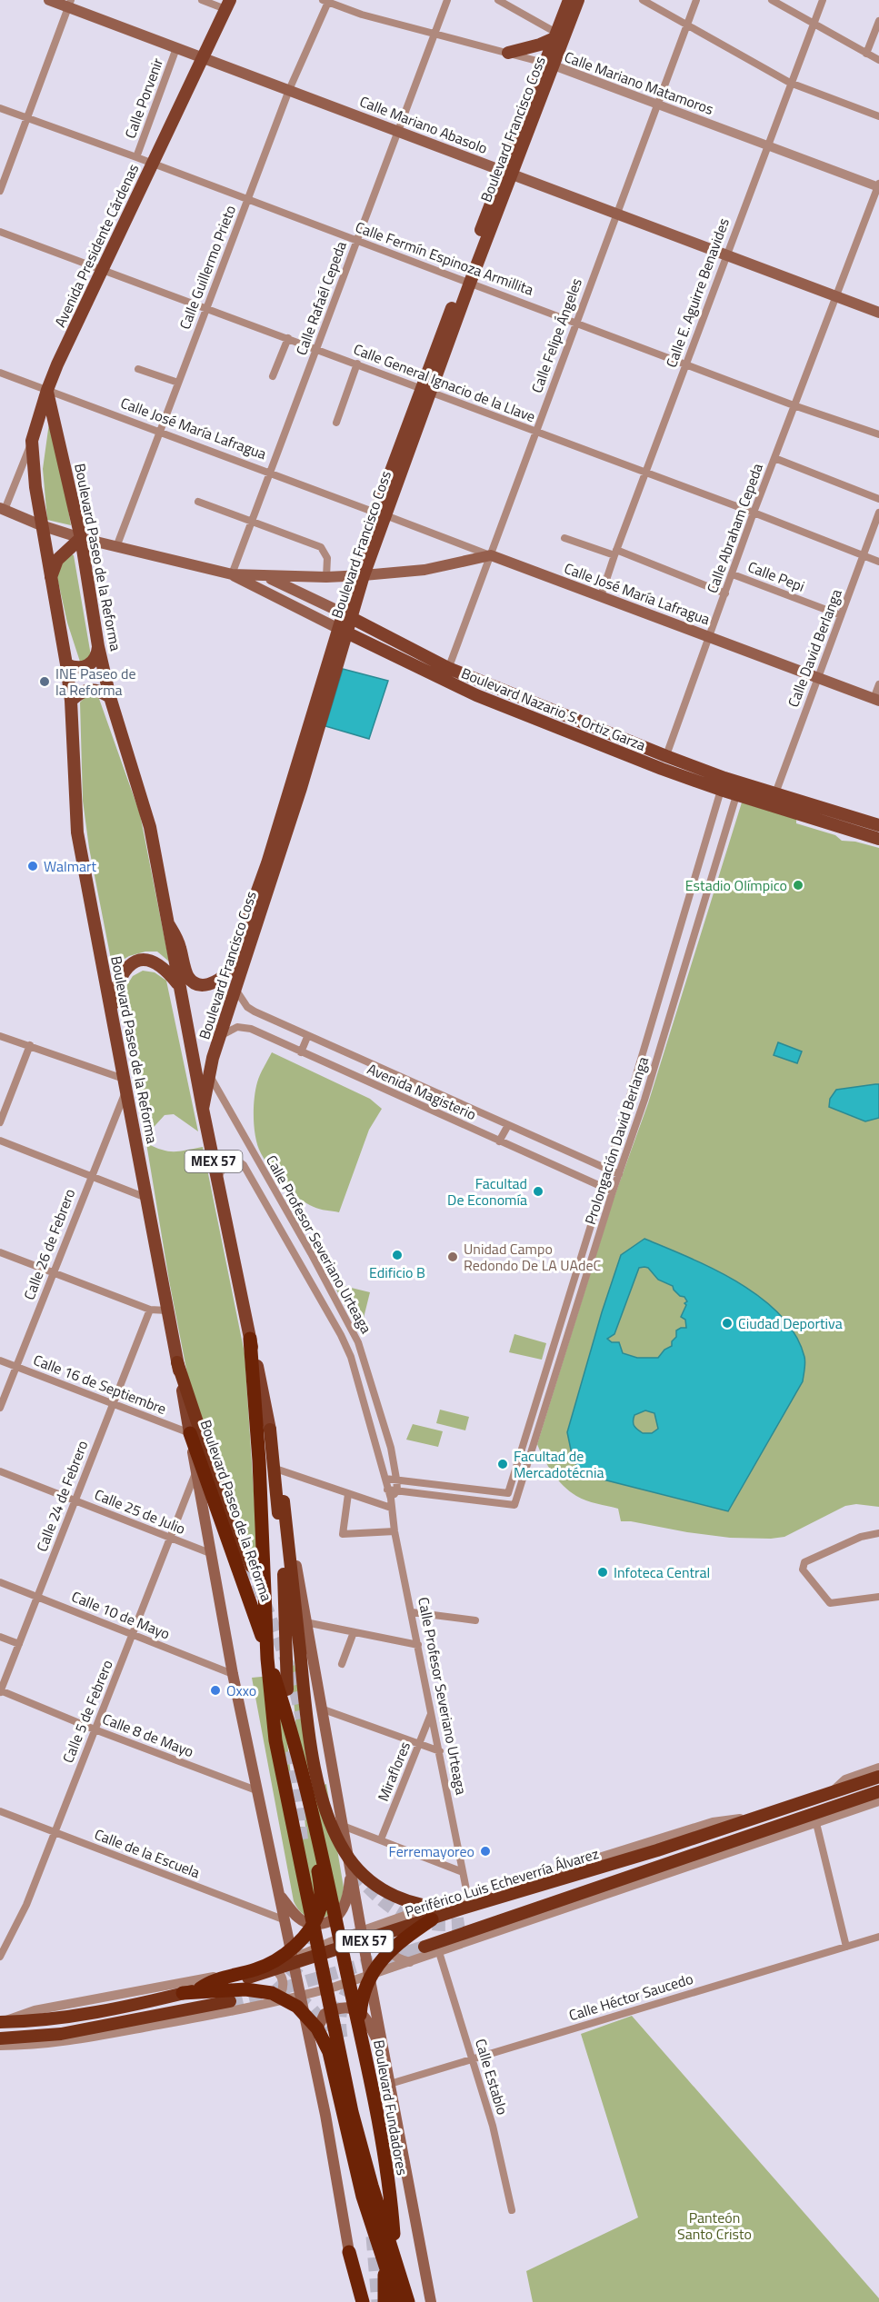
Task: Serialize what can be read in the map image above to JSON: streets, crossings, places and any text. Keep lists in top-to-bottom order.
{
  "streets": {
    "highway": [
      "Boulevard Paseo de la Reforma",
      "MEX 57",
      "Periférico Luis Echeverría Álvarez",
      "Boulevard Fundadores"
    ],
    "main road": [
      "Calle Mariano Abasolo",
      "Boulevard Francisco Coss",
      "Avenida Presidente Cárdenas",
      "Calle José María Lafragua",
      "Boulevard Nazario S. Ortiz Garza"
    ],
    "street": [
      "Calle Mariano Matamoros",
      "Calle Porvenir",
      "Calle Fermín Espinoza Armillita",
      "Calle Guillermo Prieto",
      "Calle E. Aguirre Benavides",
      "Calle Rafaél Cepeda",
      "Calle Felipe Ángeles",
      "Calle General Ignacio de la Llave",
      "Calle Abraham Cepeda",
      "Calle Pepi",
      "Calle David Berlanga",
      "Avenida Magisterio",
      "Prolongación David Berlanga",
      "Calle 26 de Febrero",
      "Calle Profesor Severiano Urteaga",
      "Calle 16 de Septiembre",
      "Calle 24 de Febrero",
      "Calle 25 de Julio",
      "Calle 10 de Mayo",
      "Calle 5 de Febrero",
      "Calle 8 de Mayo",
      "Miraflores",
      "Calle de la Escuela",
      "Calle Héctor Saucedo",
      "Calle Establo"
    ]
  },
  "crossings": [
    ["Calle Mariano Matamoros", "Boulevard Francisco Coss"],
    ["Calle Mariano Matamoros", "Calle Guillermo Prieto"],
    ["Calle Mariano Matamoros", "Calle E. Aguirre Benavides"],
    ["Calle Mariano Matamoros", "Calle Rafaél Cepeda"],
    ["Calle Mariano Matamoros", "Calle Felipe Ángeles"],
    ["Calle Mariano Matamoros", "Calle Abraham Cepeda"],
    ["Calle Porvenir", "Calle Mariano Abasolo"],
    ["Calle Porvenir", "Calle Fermín Espinoza Armillita"],
    ["Calle Mariano Abasolo", "Boulevard Francisco Coss"],
    ["Calle Mariano Abasolo", "Avenida Presidente Cárdenas"],
    ["Calle Mariano Abasolo", "Calle Guillermo Prieto"],
    ["Calle Mariano Abasolo", "Calle E. Aguirre Benavides"],
    ["Calle Mariano Abasolo", "Calle Rafaél Cepeda"],
    ["Calle Mariano Abasolo", "Calle Felipe Ángeles"],
    ["Calle Mariano Abasolo", "Calle Abraham Cepeda"],
    ["Boulevard Francisco Coss", "Calle Fermín Espinoza Armillita"],
    ["Boulevard Francisco Coss", "Calle General Ignacio de la Llave"],
    ["Boulevard Francisco Coss", "Calle José María Lafragua"],
    ["Boulevard Francisco Coss", "Boulevard Paseo de la Reforma"],
    ["Boulevard Francisco Coss", "Boulevard Nazario S. Ortiz Garza"],
    ["Boulevard Francisco Coss", "Avenida Magisterio"],
    ["Boulevard Francisco Coss", "Calle Profesor Severiano Urteaga"],
    ["Avenida Presidente Cárdenas", "Calle Fermín Espinoza Armillita"],
    ["Avenida Presidente Cárdenas", "Calle General Ignacio de la Llave"],
    ["Avenida Presidente Cárdenas", "Calle José María Lafragua"],
    ["Avenida Presidente Cárdenas", "Boulevard Paseo de la Reforma"],
    ["Calle Fermín Espinoza Armillita", "Calle Guillermo Prieto"],
    ["Calle Fermín Espinoza Armillita", "Calle E. Aguirre Benavides"],
    ["Calle Fermín Espinoza Armillita", "Calle Rafaél Cepeda"],
    ["Calle Fermín Espinoza Armillita", "Calle Felipe Ángeles"],
    ["Calle Fermín Espinoza Armillita", "Calle Abraham Cepeda"],
    ["Calle Guillermo Prieto", "Calle General Ignacio de la Llave"],
    ["Calle Guillermo Prieto", "Calle José María Lafragua"],
    ["Calle E. Aguirre Benavides", "Calle General Ignacio de la Llave"],
    ["Calle E. Aguirre Benavides", "Calle José María Lafragua"],
    ["Calle Rafaél Cepeda", "Calle General Ignacio de la Llave"],
    ["Calle Rafaél Cepeda", "Calle José María Lafragua"],
    ["Calle Rafaél Cepeda", "Boulevard Nazario S. Ortiz Garza"],
    ["Calle Felipe Ángeles", "Calle General Ignacio de la Llave"],
    ["Calle Felipe Ángeles", "Calle José María Lafragua"],
    ["Calle Felipe Ángeles", "Boulevard Nazario S. Ortiz Garza"],
    ["Calle General Ignacio de la Llave", "Calle Abraham Cepeda"],
    ["Calle General Ignacio de la Llave", "Calle David Berlanga"],
    ["Calle José María Lafragua", "Calle Abraham Cepeda"],
    ["Calle José María Lafragua", "Boulevard Paseo de la Reforma"],
    ["Calle José María Lafragua", "Calle David Berlanga"],
    ["Calle Abraham Cepeda", "Calle Pepi"],
    ["Calle Abraham Cepeda", "Boulevard Nazario S. Ortiz Garza"],
    ["Boulevard Paseo de la Reforma", "Calle 26 de Febrero"],
    ["Boulevard Paseo de la Reforma", "Calle Profesor Severiano Urteaga"],
    ["Boulevard Paseo de la Reforma", "Calle 16 de Septiembre"],
    ["Boulevard Paseo de la Reforma", "Boulevard Fundadores"],
    ["Calle Pepi", "Calle David Berlanga"],
    ["Calle David Berlanga", "Boulevard Nazario S. Ortiz Garza"],
    ["Boulevard Nazario S. Ortiz Garza", "Prolongación David Berlanga"],
    ["Avenida Magisterio", "Prolongación David Berlanga"],
    ["Prolongación David Berlanga", "Calle Profesor Severiano Urteaga"],
    ["Calle 26 de Febrero", "Calle 16 de Septiembre"],
    ["Calle Profesor Severiano Urteaga", "Miraflores"],
    ["Calle Profesor Severiano Urteaga", "Periférico Luis Echeverría Álvarez"],
    ["Calle 16 de Septiembre", "Calle 24 de Febrero"],
    ["Calle 24 de Febrero", "Calle 25 de Julio"],
    ["Calle 24 de Febrero", "Calle 10 de Mayo"],
    ["Calle 24 de Febrero", "Calle 8 de Mayo"],
    ["Calle 25 de Julio", "Calle 5 de Febrero"],
    ["Calle 10 de Mayo", "Calle 5 de Febrero"],
    ["Calle 5 de Febrero", "Calle 8 de Mayo"],
    ["Calle 5 de Febrero", "Calle de la Escuela"],
    ["Calle Héctor Saucedo", "Calle Establo"]
  ],
  "parks": ["Panteón Santo Cristo"],
  "places": [
    "INE Paseo de la Reforma",
    "Walmart",
    "Estadio Olímpico",
    "Facultad De Economía",
    "Edificio B",
    "Unidad Campo Redondo De LA UAdeC",
    "Ciudad Deportiva",
    "Facultad de Mercadotécnia",
    "Infoteca Central",
    "Oxxo",
    "Ferremayoreo"
  ]
}
